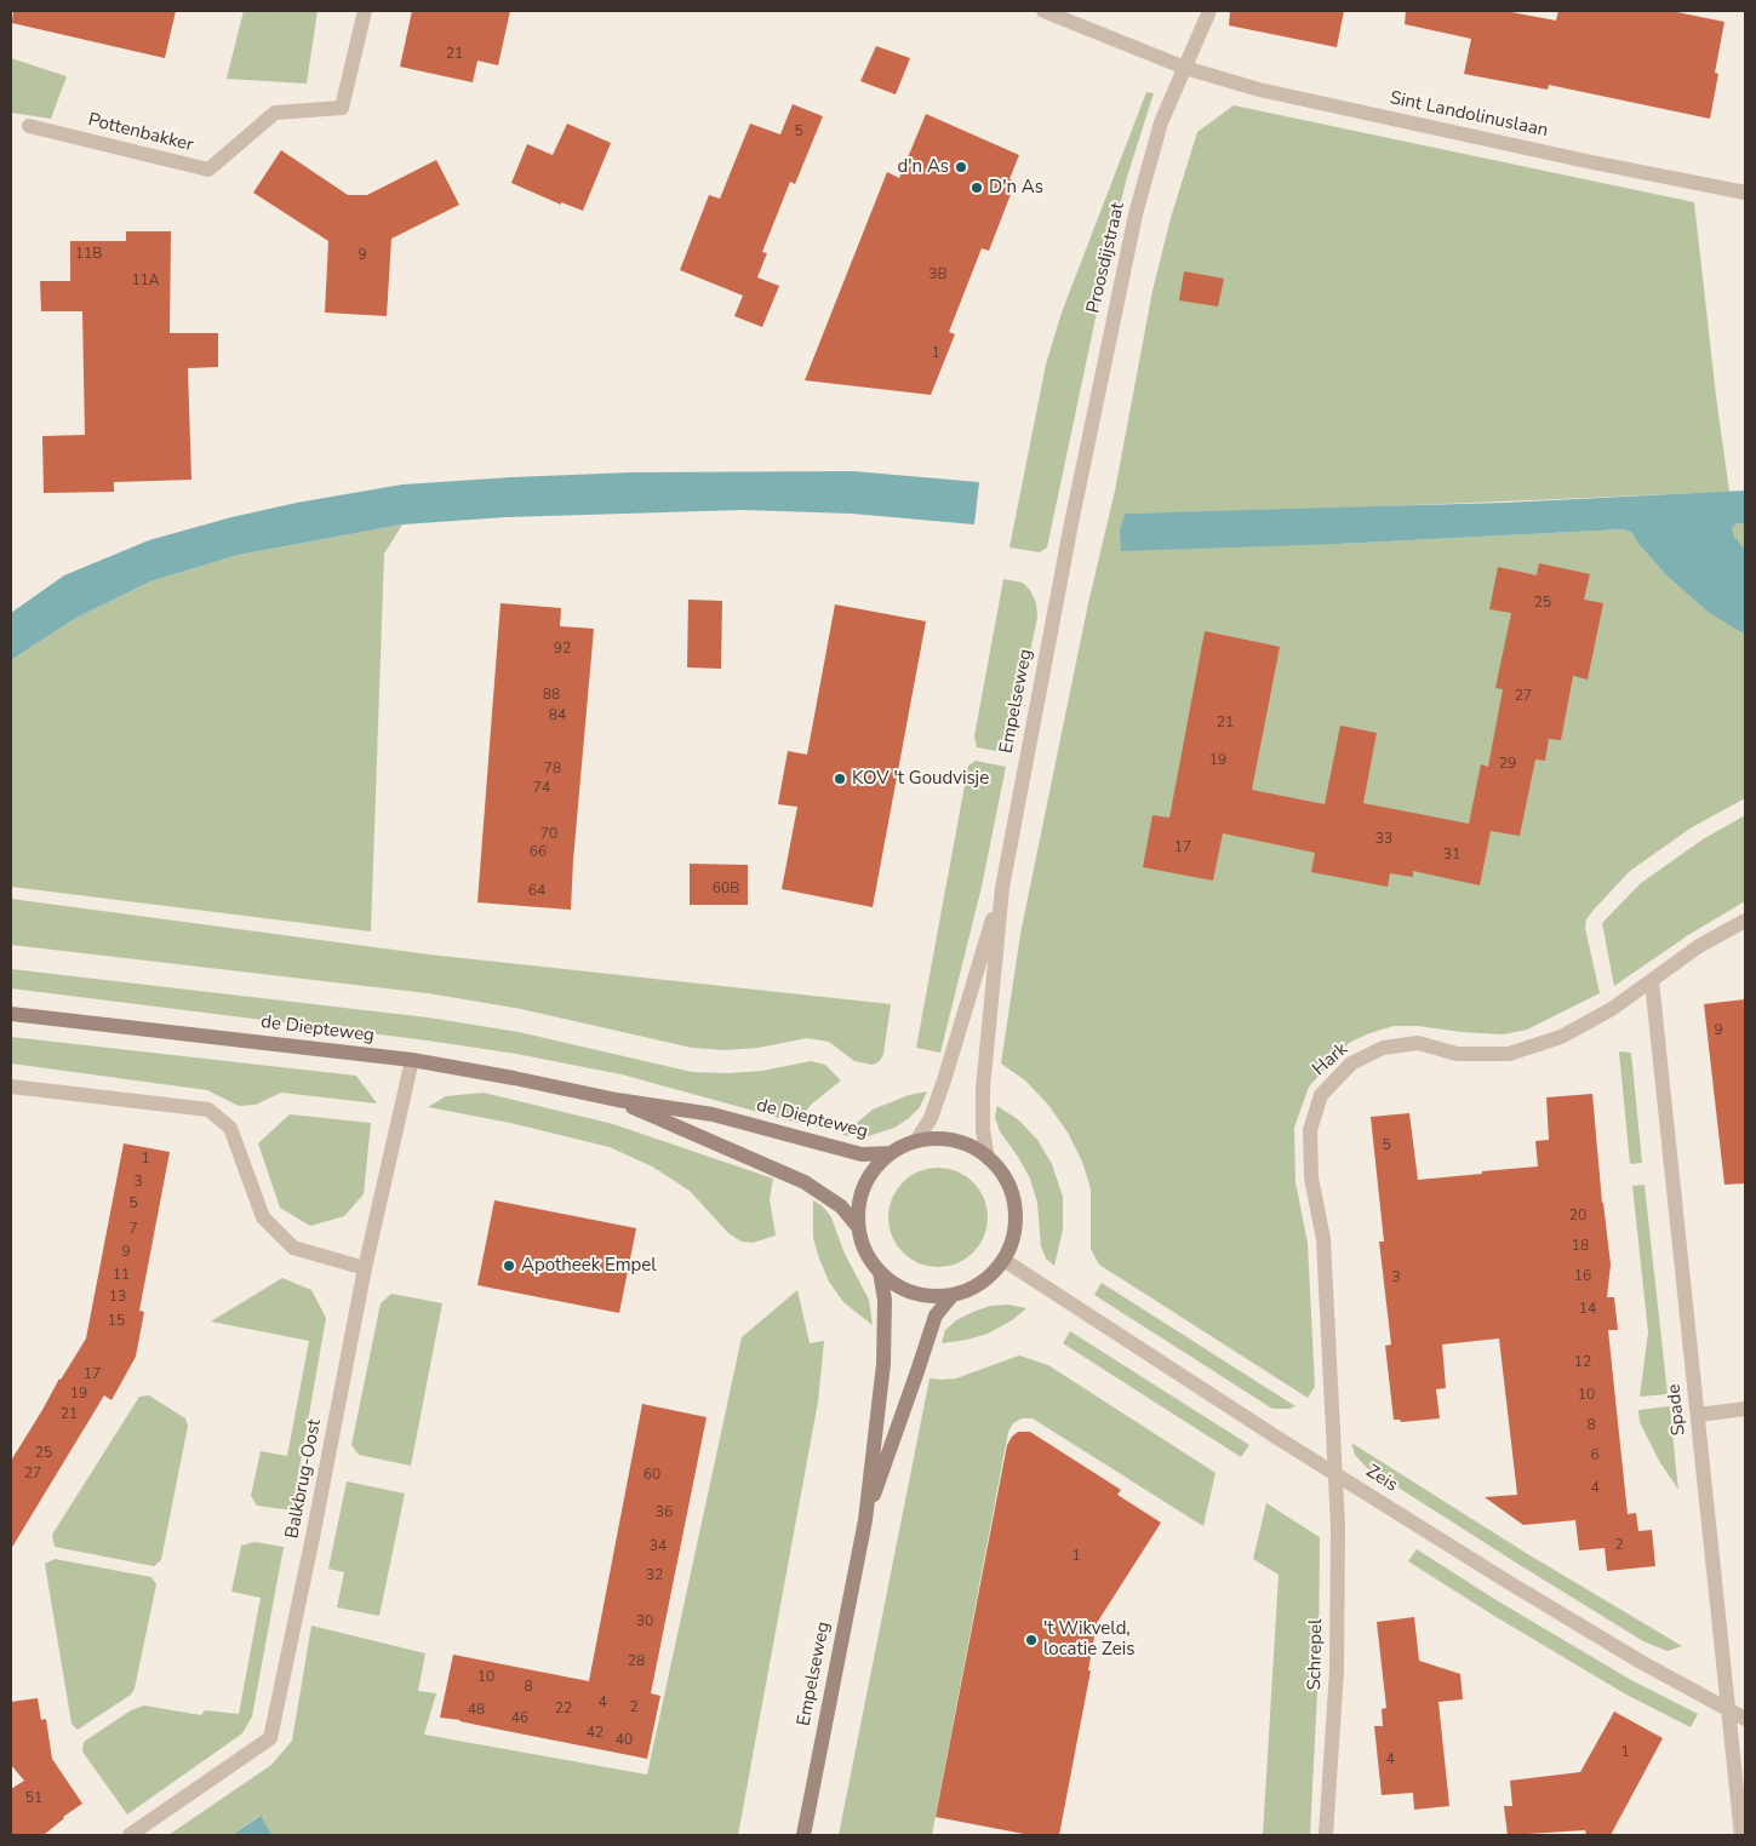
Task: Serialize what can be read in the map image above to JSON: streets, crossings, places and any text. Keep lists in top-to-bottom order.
{
  "streets": {
    "street": [
      "Sint Landolinuslaan",
      "Pottenbakker",
      "Proosdijstraat",
      "Empelseweg",
      "de Diepteweg",
      "Hark",
      "Spade",
      "Balkbrug-Oost",
      "Zeis",
      "Schrepel"
    ]
  },
  "crossings": [
    ["Sint Landolinuslaan", "Proosdijstraat"],
    ["Proosdijstraat", "Empelseweg"],
    ["Empelseweg", "de Diepteweg"],
    ["Empelseweg", "Zeis"],
    ["de Diepteweg", "Balkbrug-Oost"],
    ["de Diepteweg", "Zeis"],
    ["Hark", "Spade"],
    ["Hark", "Zeis"],
    ["Hark", "Schrepel"],
    ["Spade", "Zeis"],
    ["Zeis", "Schrepel"]
  ],
  "places": [
    "d'n As",
    "D'n As",
    "KOV 't Goudvisje",
    "Apotheek Empel",
    "'t Wikveld, locatie Zeis"
  ],
  "house_numbers": [
    "21",
    "5",
    "11B",
    "9",
    "3B",
    "11A",
    "1",
    "25",
    "92",
    "88",
    "27",
    "84",
    "21",
    "19",
    "29",
    "78",
    "74",
    "70",
    "33",
    "17",
    "66",
    "31",
    "60B",
    "64",
    "9",
    "5",
    "1",
    "3",
    "5",
    "20",
    "7",
    "18",
    "9",
    "11",
    "16",
    "3",
    "13",
    "14",
    "15",
    "12",
    "17",
    "19",
    "10",
    "21",
    "8",
    "25",
    "6",
    "27",
    "60",
    "4",
    "36",
    "2",
    "34",
    "1",
    "32",
    "30",
    "28",
    "10",
    "8",
    "4",
    "2",
    "22",
    "48",
    "46",
    "42",
    "40",
    "1",
    "4",
    "51"
  ]
}
